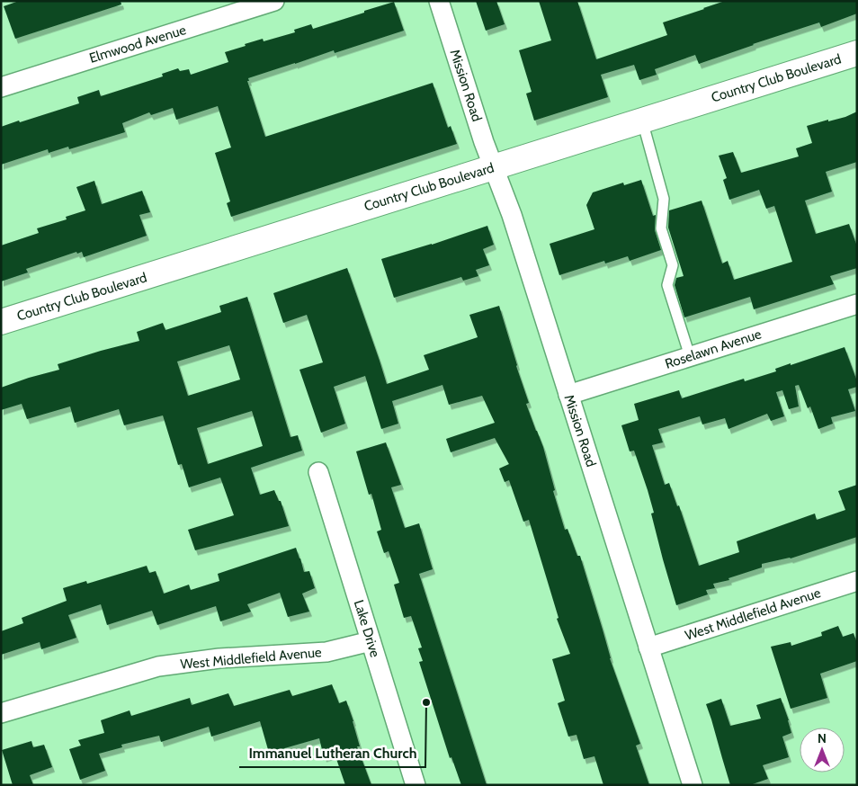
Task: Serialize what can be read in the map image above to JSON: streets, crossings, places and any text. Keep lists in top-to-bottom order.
{
  "streets": {
    "street": [
      "Elmwood Avenue",
      "Country Club Boulevard",
      "Mission Road",
      "Roselawn Avenue",
      "West Middlefield Avenue",
      "Lake Drive"
    ]
  },
  "crossings": [
    ["Country Club Boulevard", "Mission Road"],
    ["Mission Road", "Roselawn Avenue"],
    ["Mission Road", "West Middlefield Avenue"],
    ["West Middlefield Avenue", "Lake Drive"]
  ],
  "places": ["Immanuel Lutheran Church"],
  "north": "top"
}
